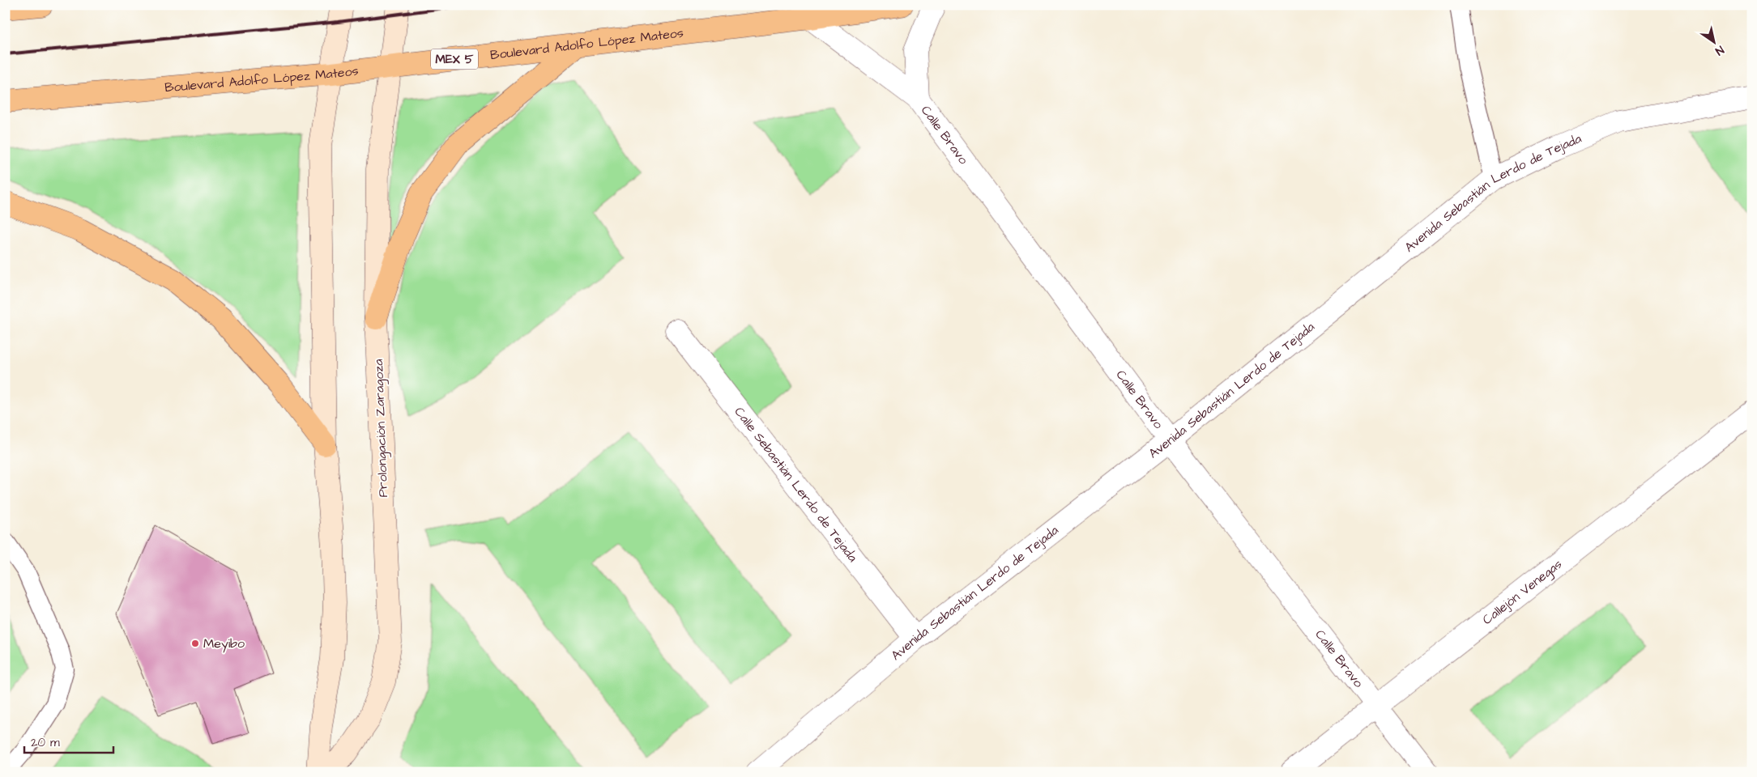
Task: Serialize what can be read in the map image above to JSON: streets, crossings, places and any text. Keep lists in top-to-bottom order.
{
  "streets": {
    "main road": ["Boulevard Adolfo López Mateos", "MEX 5", "Prolongación Zaragoza"],
    "street": [
      "Calle Bravo",
      "Avenida Sebastián Lerdo de Tejada",
      "Calle Sebastián Lerdo de Tejada",
      "Callejón Venegas"
    ]
  },
  "crossings": [
    ["Boulevard Adolfo López Mateos", "Calle Bravo"],
    ["Boulevard Adolfo López Mateos", "Prolongación Zaragoza"],
    ["Calle Bravo", "Avenida Sebastián Lerdo de Tejada"],
    ["Calle Bravo", "Callejón Venegas"],
    ["Avenida Sebastián Lerdo de Tejada", "Calle Sebastián Lerdo de Tejada"]
  ],
  "places": ["Meyibo"],
  "scale_bar": "20 m",
  "north": "bottom right"
}
